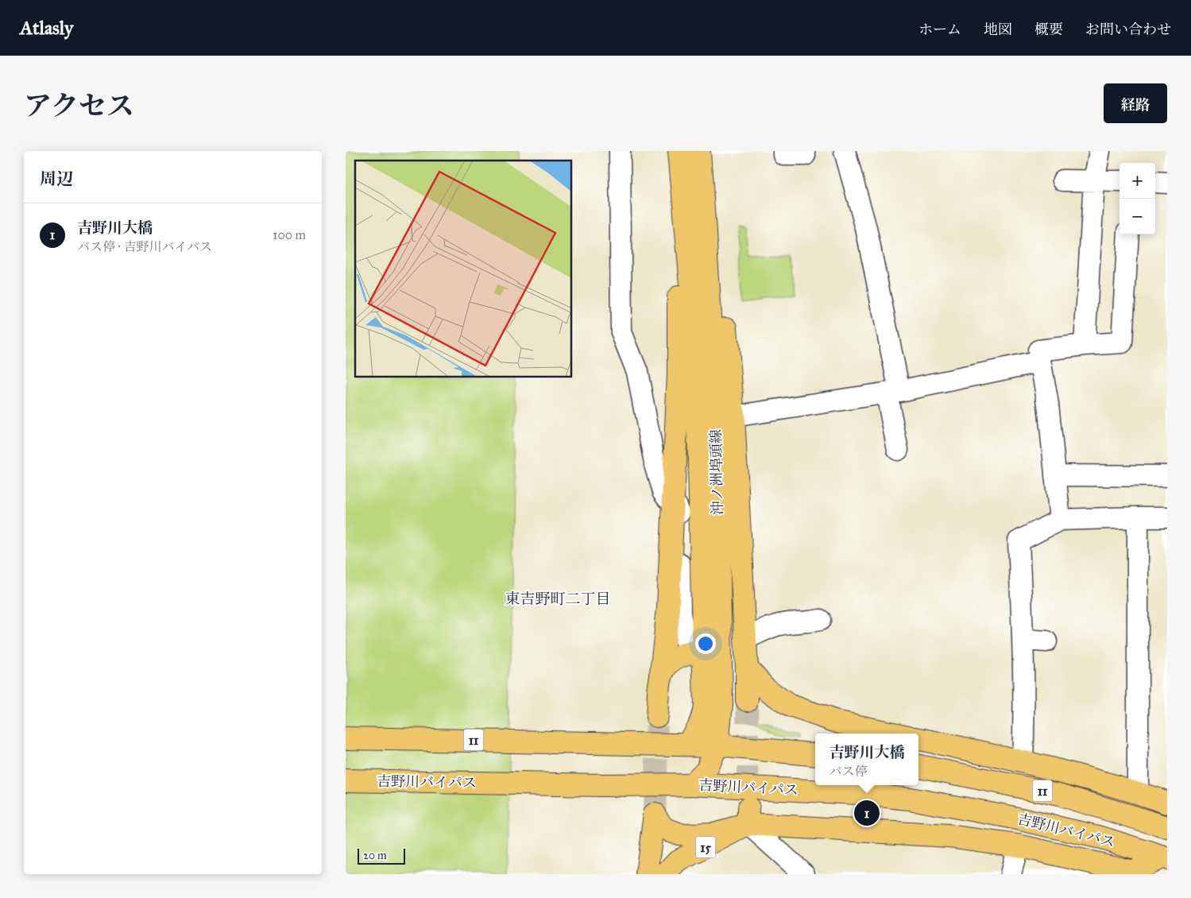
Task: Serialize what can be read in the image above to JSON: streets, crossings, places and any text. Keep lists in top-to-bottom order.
{
  "streets": {
    "main road": [
      "沖ノ洲埠頭線",
      "11",
      "吉野川バイパス",
      "15"
    ]
  },
  "crossings": [
    ["沖ノ洲埠頭線", "11"],
    ["沖ノ洲埠頭線", "吉野川バイパス"]
  ],
  "districts": ["東吉野町二丁目"],
  "scale_bar": "20 m",
  "page": {
    "header": "Atlasly",
    "nav": [
      "ホーム",
      "地図",
      "概要",
      "お問い合わせ"
    ],
    "title": "アクセス",
    "buttons": "経路",
    "heading": "周辺",
    "map_buttons": ["+", "−"],
    "list": [
      {
        "mark": "1",
        "name": "吉野川大橋",
        "note": "バス停 · 吉野川バイパス",
        "value": "100 m"
      }
    ],
    "popup": ["吉野川大橋", "バス停"],
    "pins": "1",
    "scale": "20 m"
  }
}
